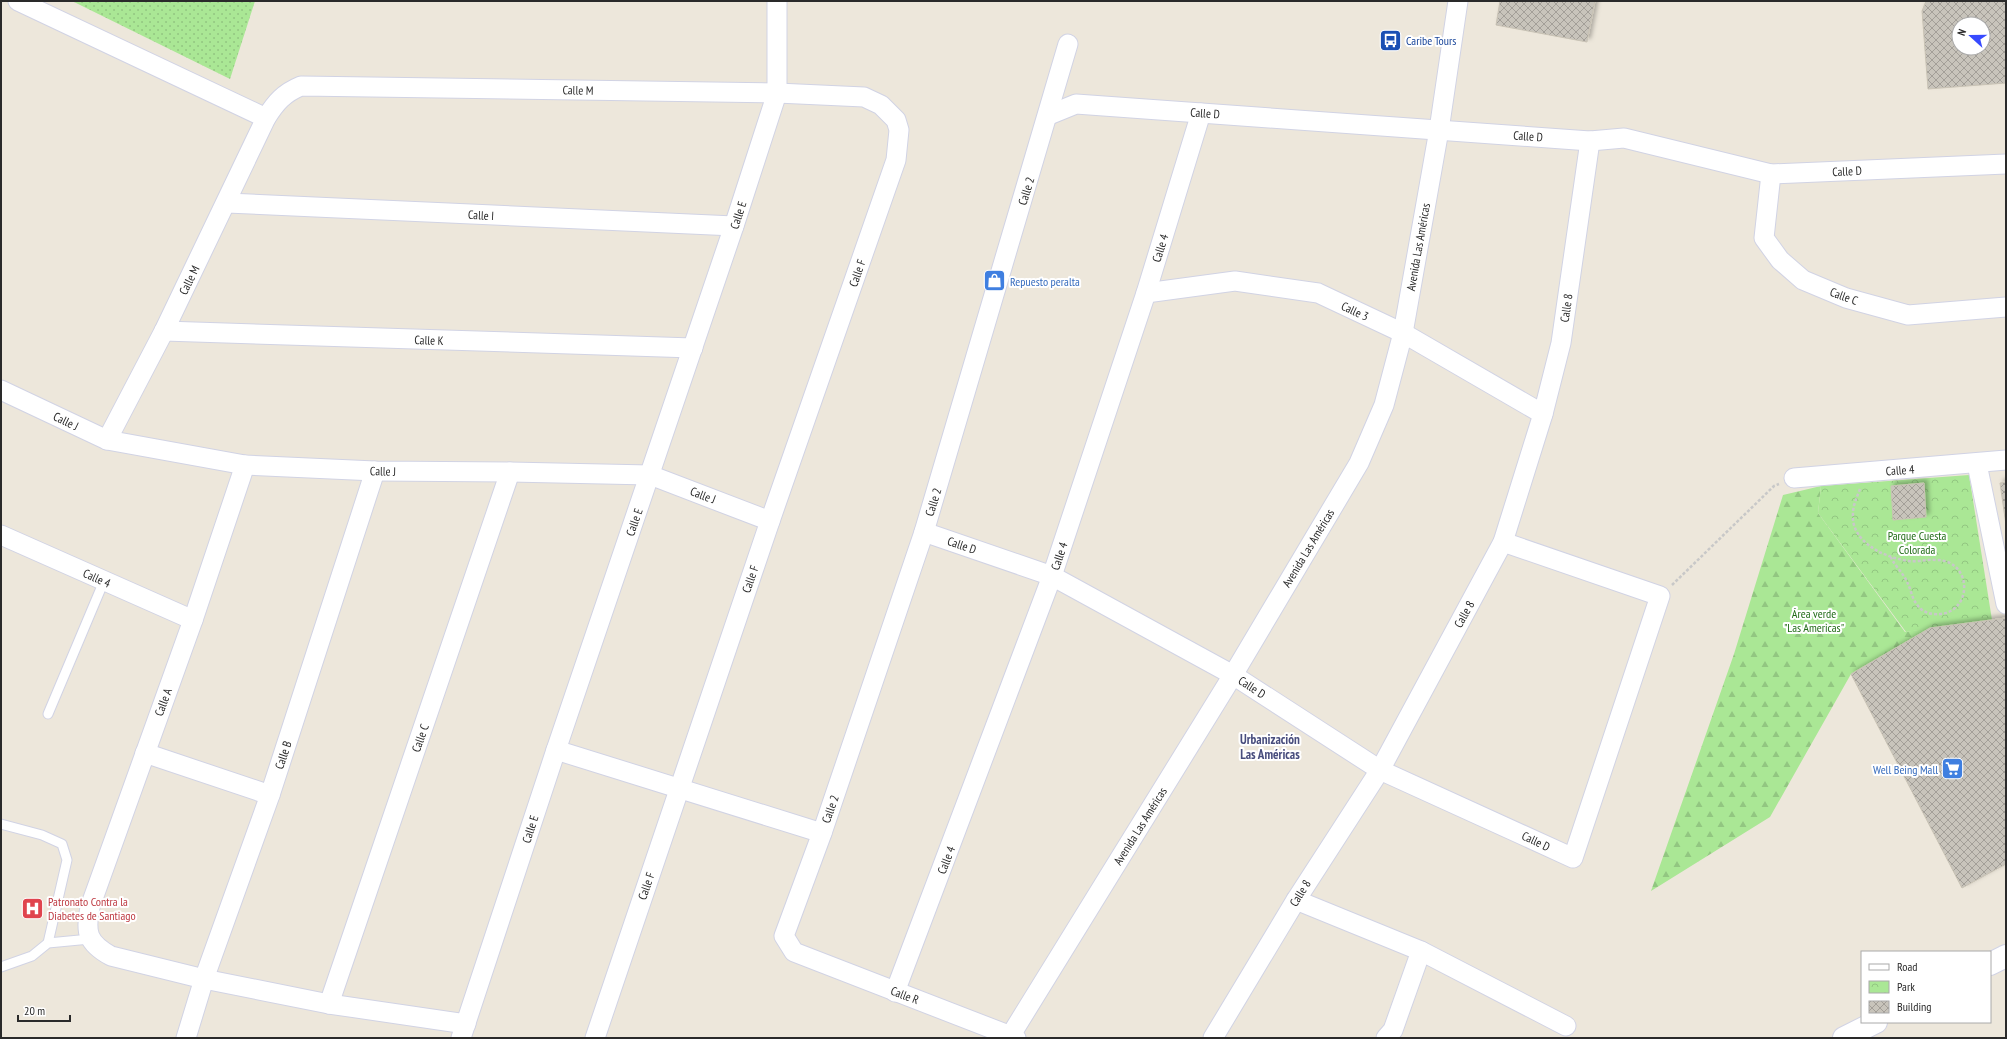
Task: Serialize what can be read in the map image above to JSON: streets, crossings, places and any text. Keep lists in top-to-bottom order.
{
  "streets": {
    "street": [
      "Calle M",
      "Calle D",
      "Calle 2",
      "Calle I",
      "Calle E",
      "Avenida Las Américas",
      "Calle 4",
      "Calle F",
      "Calle C",
      "Calle 8",
      "Calle 3",
      "Calle K",
      "Calle J",
      "Calle A",
      "Calle B",
      "Calle R"
    ]
  },
  "crossings": [
    ["Calle M", "Calle I"],
    ["Calle M", "Calle E"],
    ["Calle M", "Calle F"],
    ["Calle M", "Calle K"],
    ["Calle M", "Calle J"],
    ["Calle D", "Calle 2"],
    ["Calle D", "Avenida Las Américas"],
    ["Calle D", "Calle 4"],
    ["Calle D", "Calle C"],
    ["Calle D", "Calle 8"],
    ["Calle 2", "Calle R"],
    ["Calle I", "Calle E"],
    ["Calle E", "Calle K"],
    ["Calle E", "Calle J"],
    ["Avenida Las Américas", "Calle 3"],
    ["Avenida Las Américas", "Calle R"],
    ["Calle 4", "Calle 3"],
    ["Calle 4", "Calle A"],
    ["Calle 4", "Calle R"],
    ["Calle F", "Calle J"],
    ["Calle C", "Calle J"],
    ["Calle 8", "Calle 3"],
    ["Calle J", "Calle A"],
    ["Calle J", "Calle B"]
  ],
  "districts": ["Urbanización Las Américas"],
  "parks": ["Parque Cuesta Colorada", "Área verde \"Las Americas\""],
  "places": {
    "bus stop": ["Caribe Tours"],
    "shop": ["Repuesto peralta"],
    "supermarket": ["Well Being Mall"],
    "hospital": ["Patronato Contra la Diabetes de Santiago"]
  },
  "legend": ["Road", "Park", "Building"],
  "scale_bar": "20 m",
  "north": "left"
}
